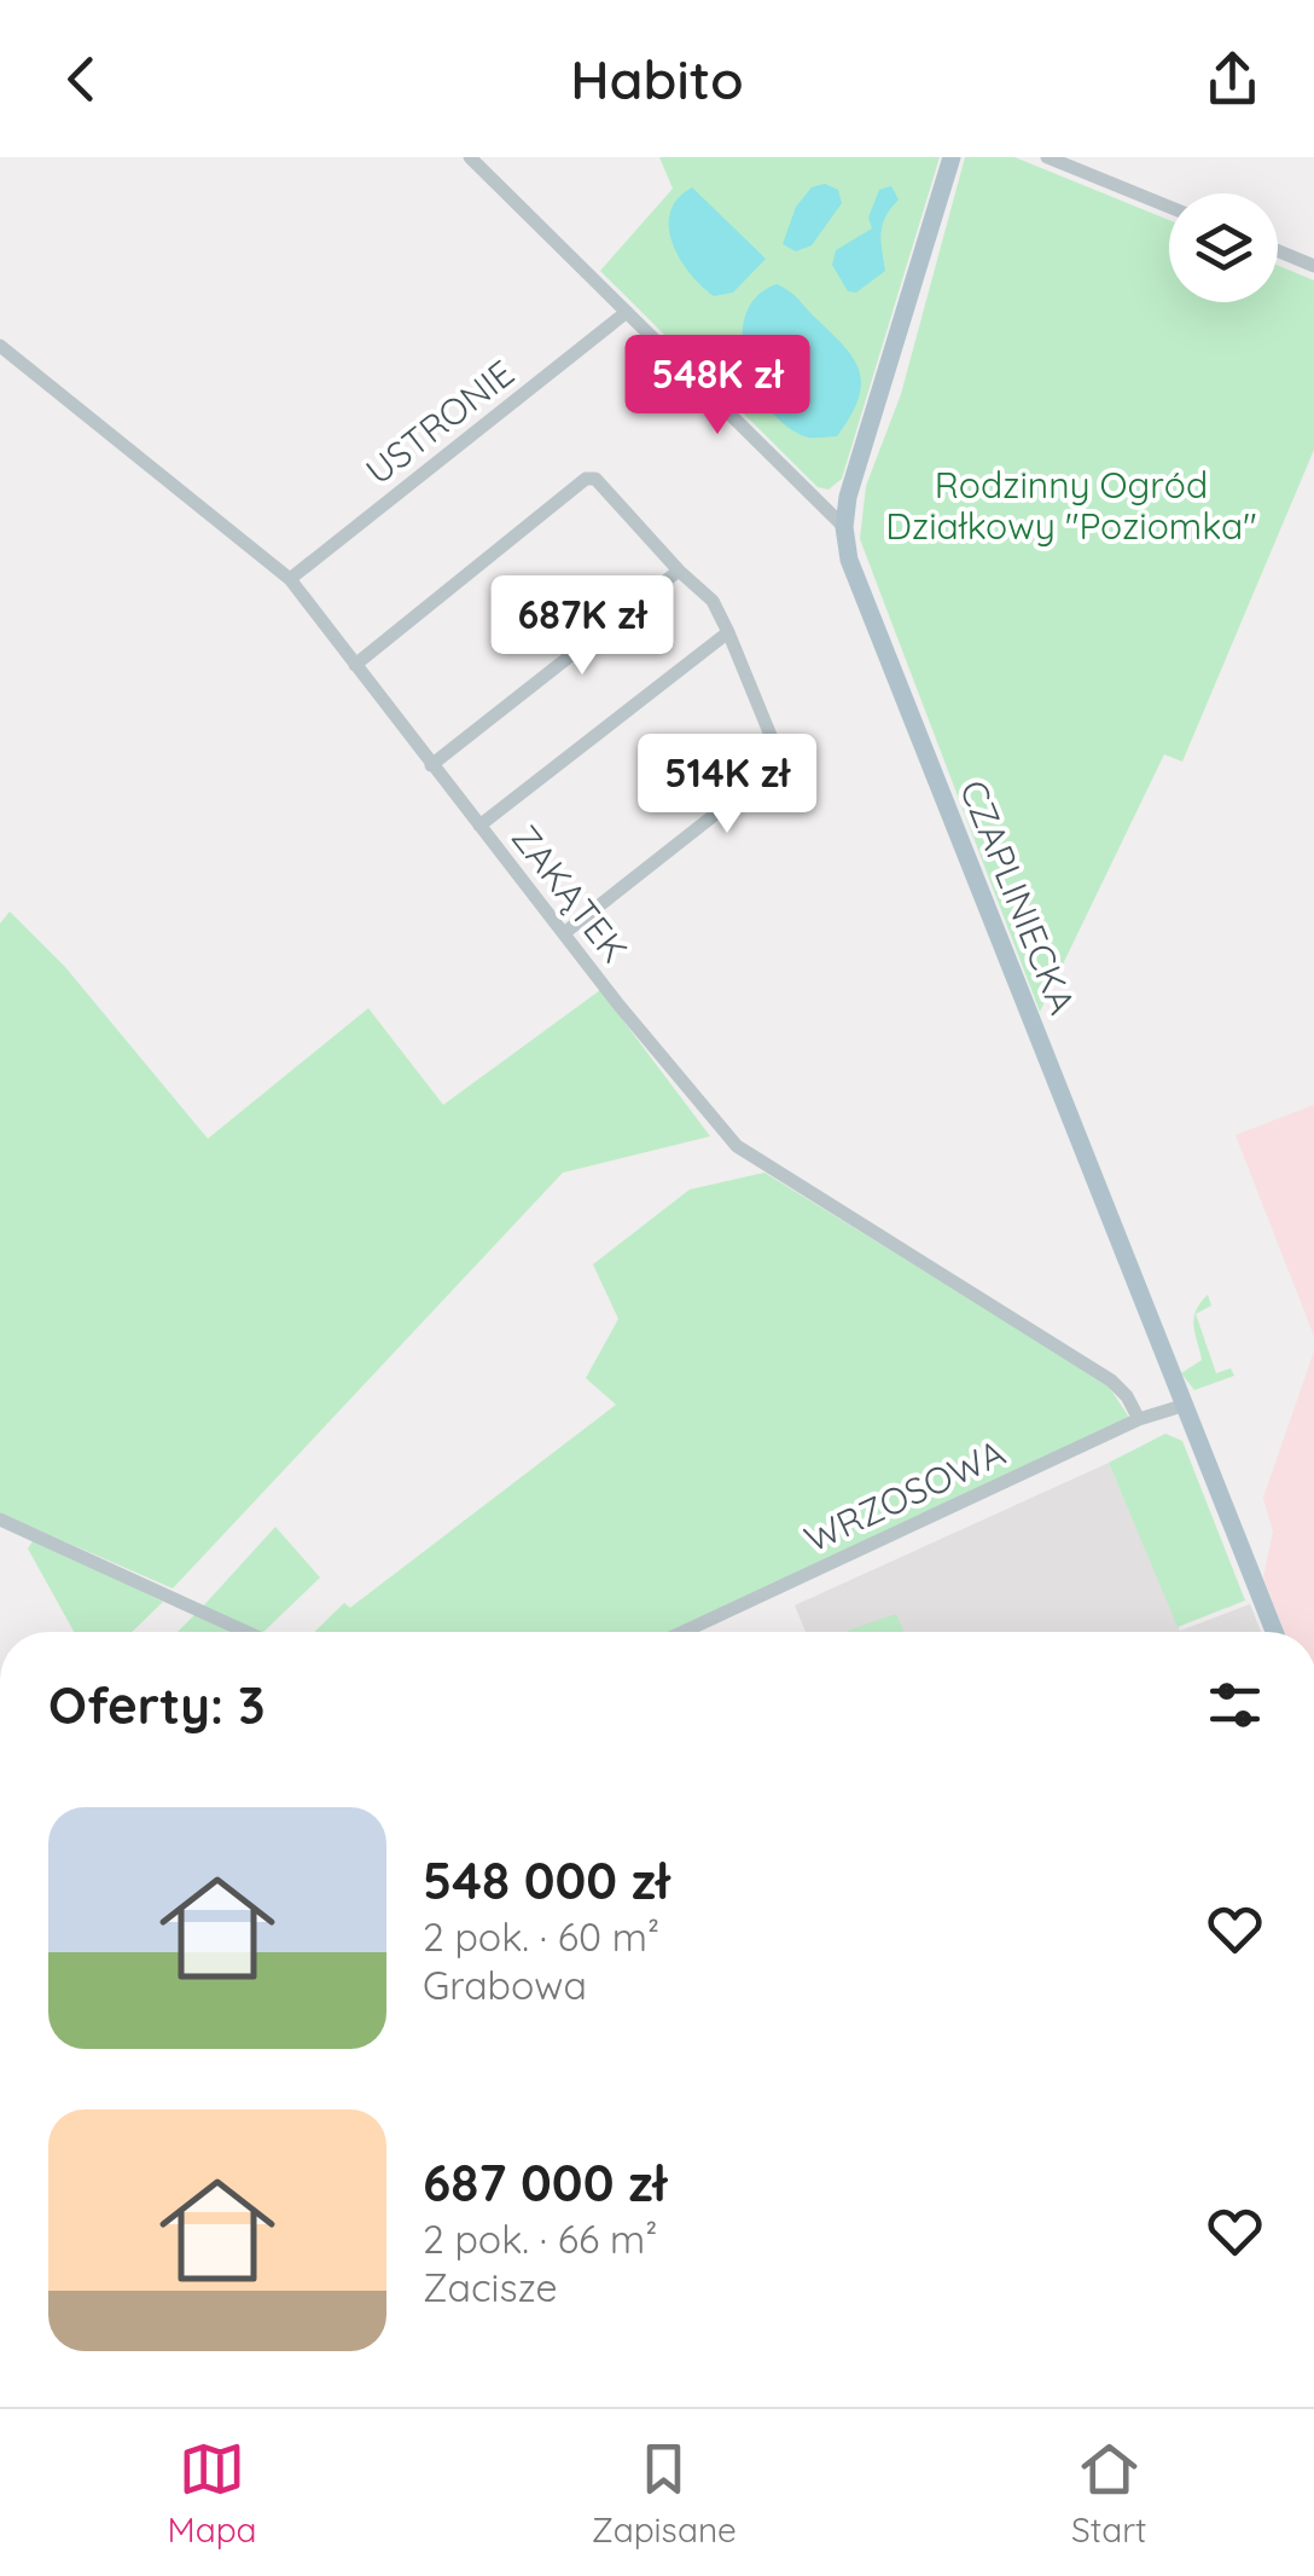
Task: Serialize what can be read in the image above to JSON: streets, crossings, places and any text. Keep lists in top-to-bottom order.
{
  "streets": {
    "main road": ["CZAPLINIECKA"],
    "street": ["USTRONIE", "ZAKĄTEK", "WRZOSOWA"]
  },
  "crossings": [
    ["USTRONIE", "ZAKĄTEK"],
    ["ZAKĄTEK", "WRZOSOWA"],
    ["CZAPLINIECKA", "WRZOSOWA"]
  ],
  "parks": ["Rodzinny Ogród Działkowy \"Poziomka\""],
  "page": {
    "header": "Habito",
    "price": ["548K zł", "687K zł", "514K zł"],
    "heading": "Oferty: 3",
    "list": [
      {
        "name": "548 000 zł",
        "note": "2 pok. · 60 m² · Grabowa"
      },
      {
        "name": "687 000 zł",
        "note": "2 pok. · 66 m² · Zacisze"
      }
    ],
    "tabs": ["Mapa", "Zapisane", "Start"]
  }
}
